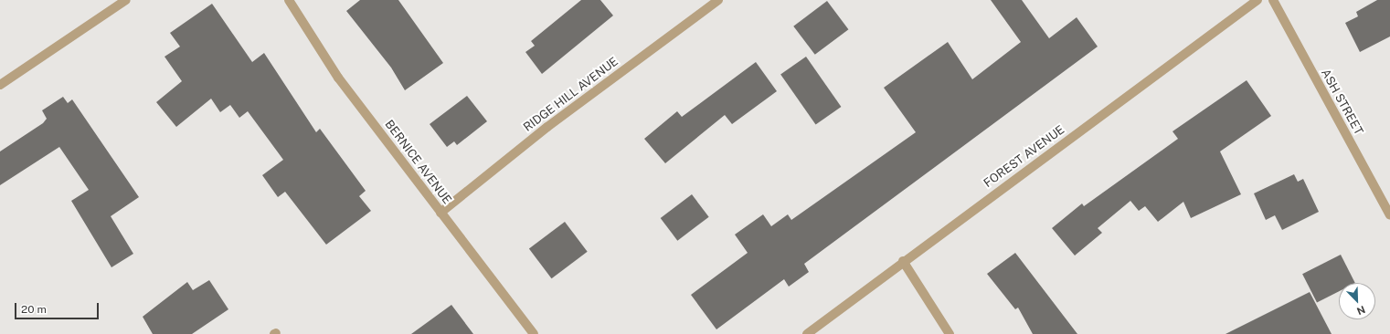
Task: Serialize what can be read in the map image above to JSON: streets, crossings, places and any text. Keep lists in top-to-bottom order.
{
  "streets": {
    "street": [
      "RIDGE HILL AVENUE",
      "ASH STREET",
      "FOREST AVENUE",
      "BERNICE AVENUE"
    ]
  },
  "crossings": [
    ["RIDGE HILL AVENUE", "BERNICE AVENUE"]
  ],
  "scale_bar": "20 m",
  "north": "bottom right"
}
